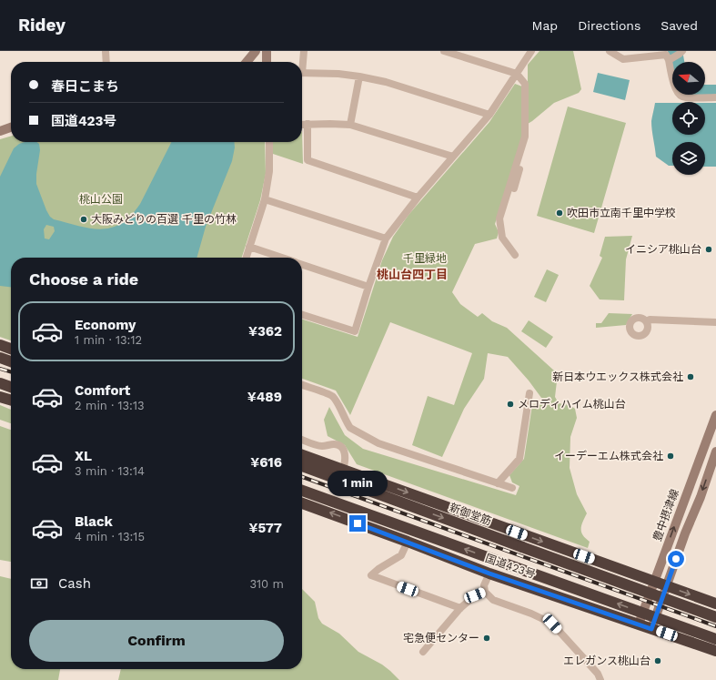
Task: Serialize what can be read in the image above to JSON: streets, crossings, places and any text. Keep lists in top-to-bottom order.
{
  "streets": {
    "highway": ["新御堂筋", "国道423号"],
    "main road": ["豊中摂津線"]
  },
  "crossings": [
    ["豊中摂津線", "国道423号"]
  ],
  "districts": ["桃山台四丁目"],
  "parks": ["桃山公園", "千里緑地"],
  "places": [
    "吹田市立南千里中学校",
    "大阪みどりの百選 千里の竹林",
    "イニシア桃山台",
    "新日本ウエックス株式会社",
    "メロディハイム桃山台",
    "イーデーエム株式会社",
    "宅急便センター",
    "エレガンス桃山台"
  ],
  "north": "left",
  "page": {
    "header": "Ridey",
    "nav": ["Map", "Directions", "Saved"],
    "banner": ["春日こまち", "国道423号"],
    "heading": "Choose a ride",
    "list": [
      {
        "name": "Economy",
        "note": "1 min · 13:12",
        "value": "¥362"
      },
      {
        "name": "Comfort",
        "note": "2 min · 13:13",
        "value": "¥489"
      },
      {
        "name": "XL",
        "note": "3 min · 13:14",
        "value": "¥616"
      },
      {
        "name": "Black",
        "note": "4 min · 13:15",
        "value": "¥577"
      }
    ],
    "bubble": "1 min",
    "pay": ["Cash", "310 m"],
    "buttons": "Confirm"
  }
}
